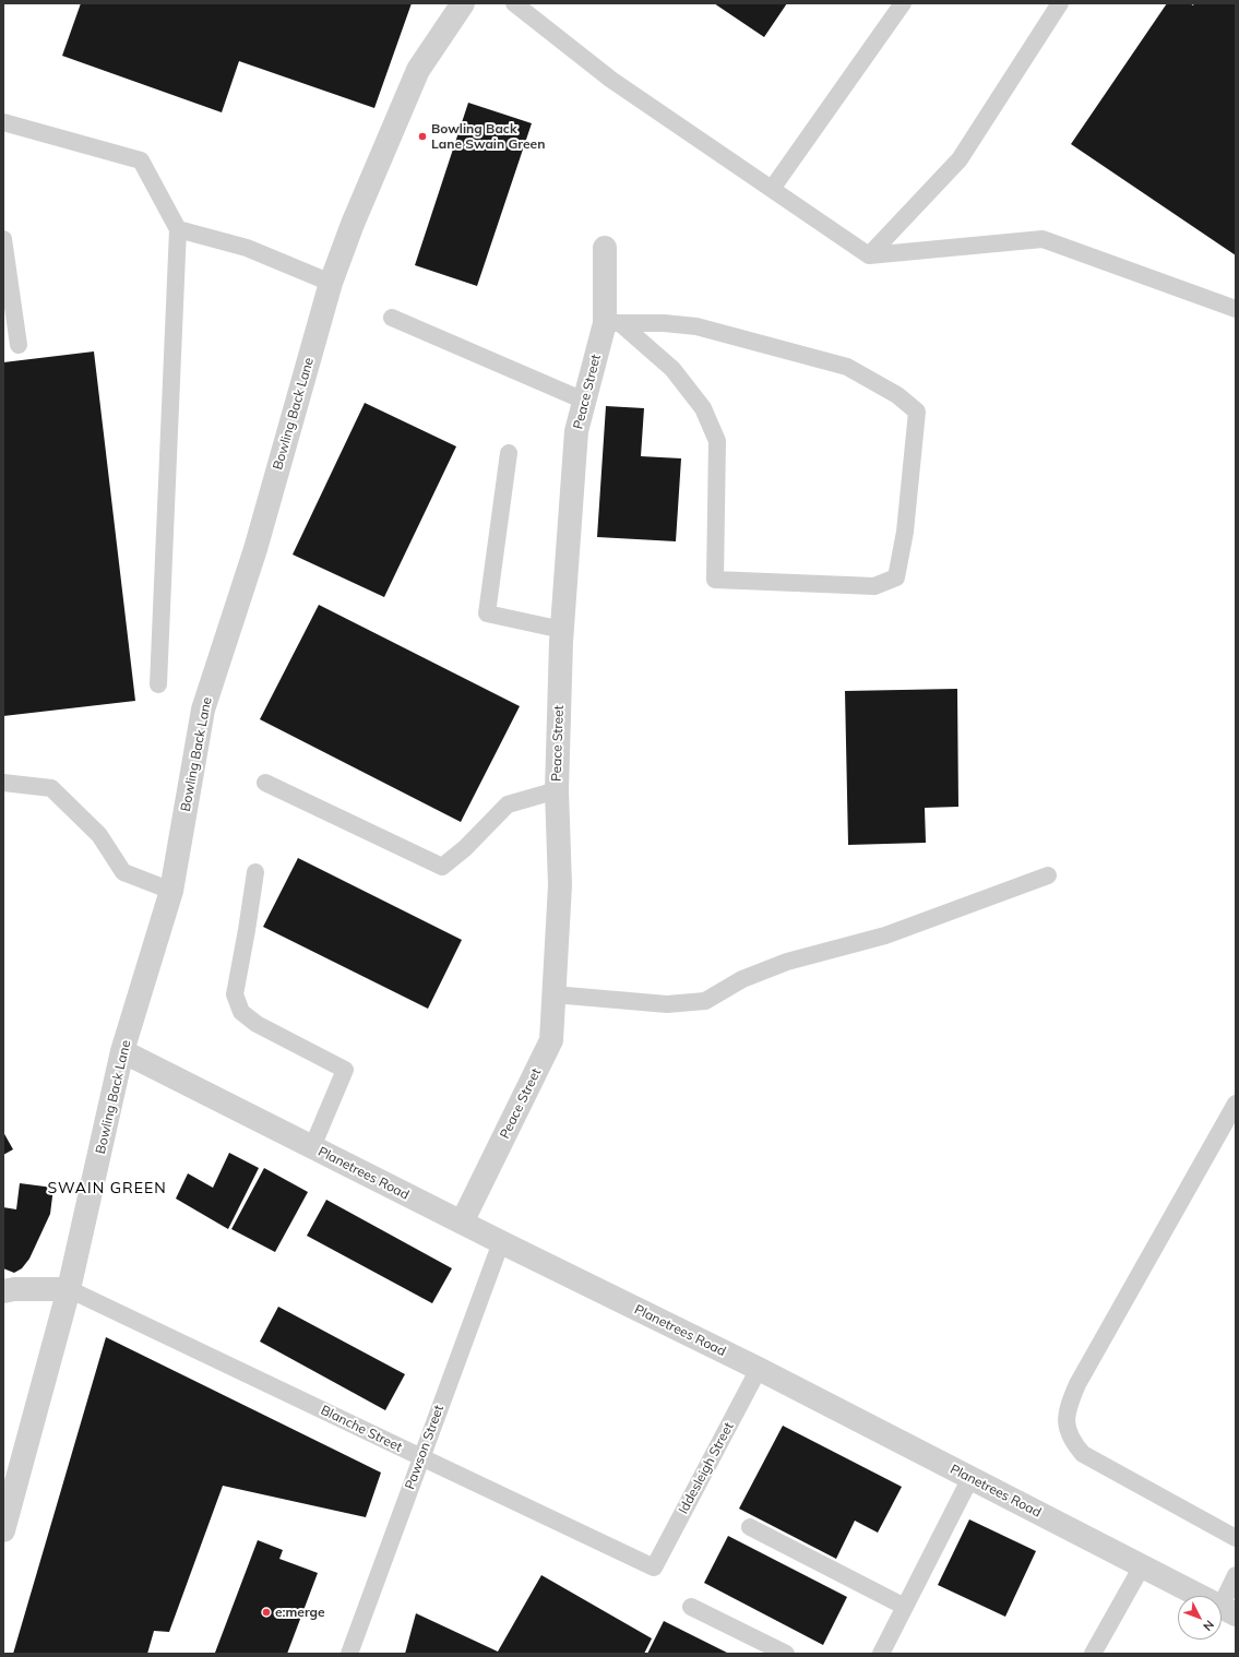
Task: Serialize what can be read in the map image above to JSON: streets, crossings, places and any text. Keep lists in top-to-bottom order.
{
  "streets": {
    "street": ["Peace Street", "Bowling Back Lane", "Planetrees Road"],
    "lane": ["Blanche Street", "Pawson Street", "Iddesleigh Street"]
  },
  "crossings": [
    ["Peace Street", "Planetrees Road"],
    ["Bowling Back Lane", "Planetrees Road"],
    ["Bowling Back Lane", "Blanche Street"],
    ["Planetrees Road", "Pawson Street"],
    ["Planetrees Road", "Iddesleigh Street"],
    ["Blanche Street", "Pawson Street"],
    ["Blanche Street", "Iddesleigh Street"]
  ],
  "districts": ["SWAIN GREEN"],
  "places": ["Bowling Back Lane Swain Green", "e:merge"],
  "north": "bottom right"
}
